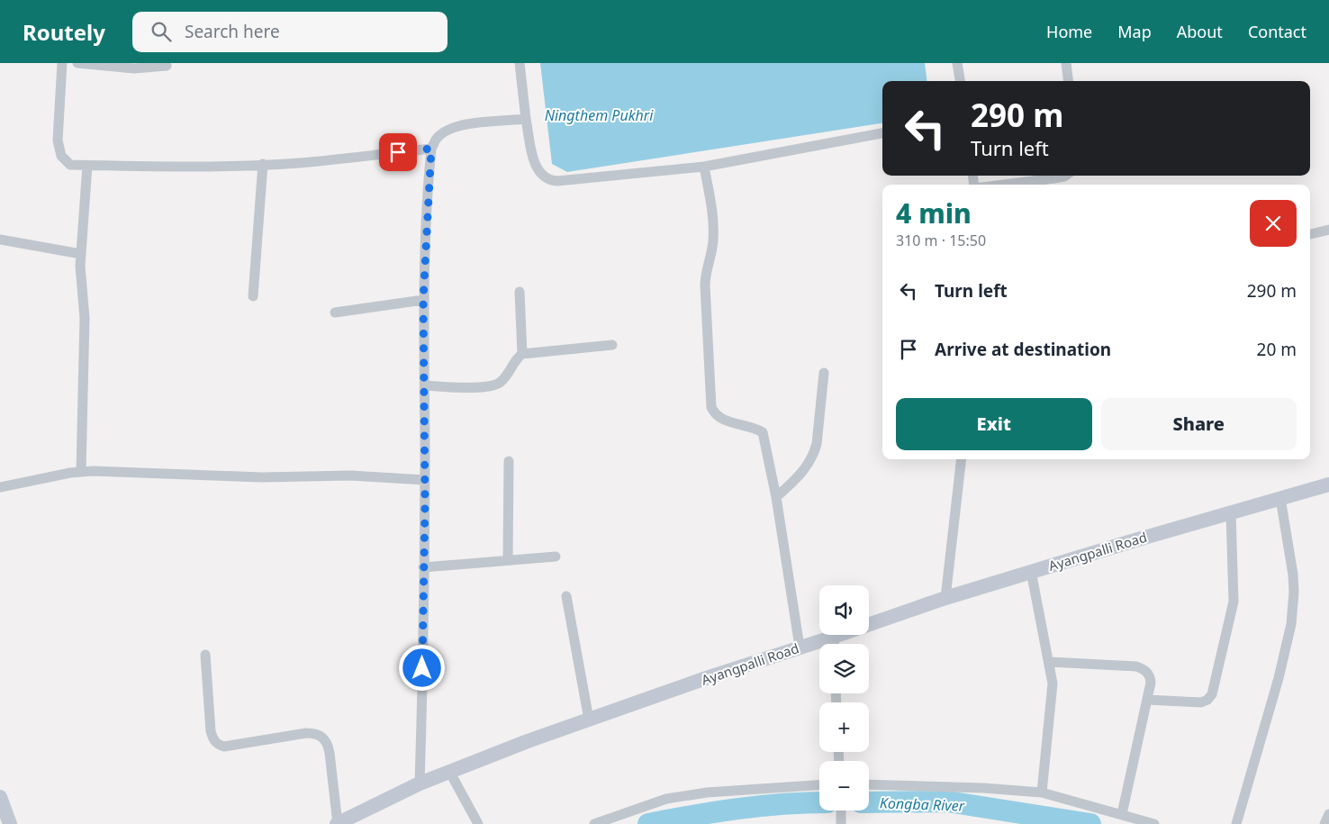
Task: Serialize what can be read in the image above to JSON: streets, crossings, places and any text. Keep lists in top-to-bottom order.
{
  "streets": {
    "street": ["Ayangpalli Road"]
  },
  "water": ["Ningthem Pukhri", "Kongba River"],
  "page": {
    "header": "Routely",
    "search": "Search here",
    "nav": [
      "Home",
      "Map",
      "About",
      "Contact"
    ],
    "turn": ["290 m", "Turn left"],
    "heading": ["4 min", "310 m · 15:50"],
    "list": [
      {
        "name": "Turn left",
        "value": "290 m"
      },
      {
        "name": "Arrive at destination",
        "value": "20 m"
      }
    ],
    "buttons": ["Exit", "Share"],
    "map_buttons": ["+", "−"]
  }
}
